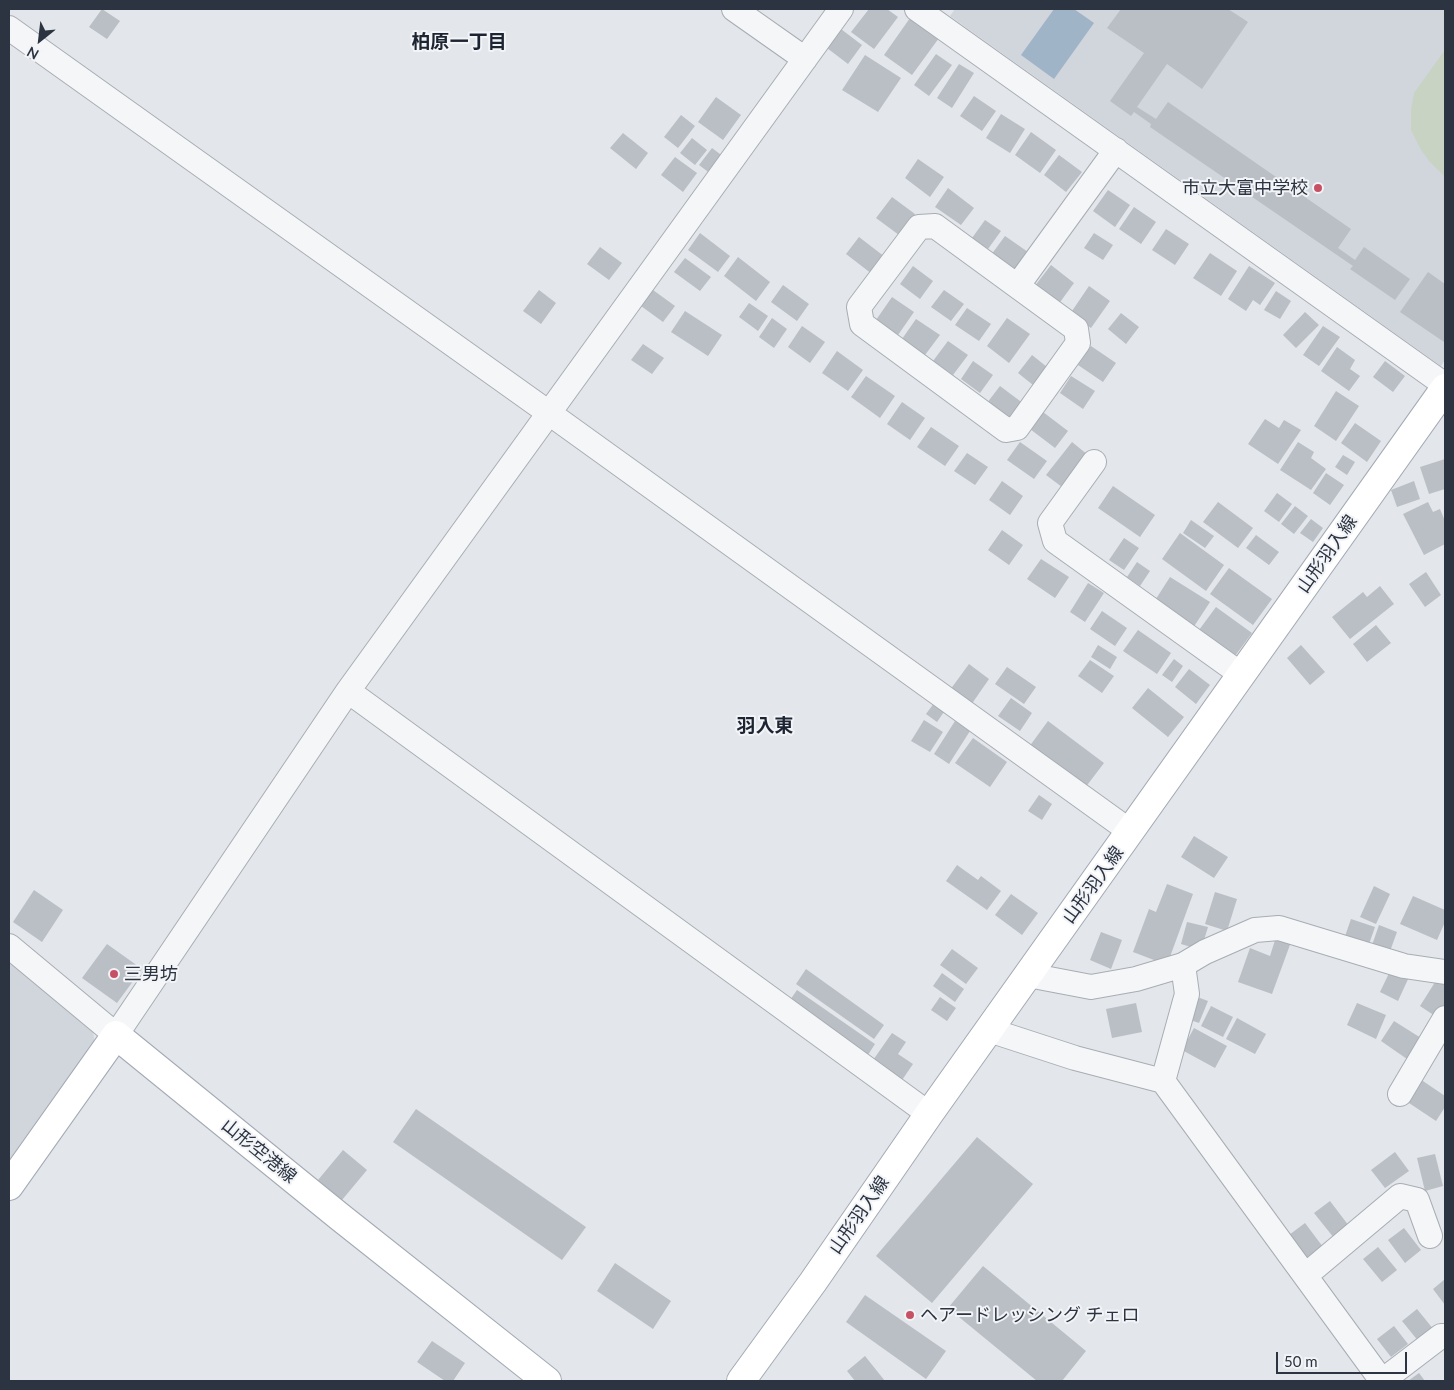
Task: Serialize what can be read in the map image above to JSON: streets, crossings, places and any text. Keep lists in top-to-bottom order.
{
  "streets": {
    "main road": ["山形羽入線", "山形空港線"]
  },
  "districts": ["柏原一丁目", "羽入東"],
  "places": ["市立大富中学校", "三男坊", "ヘアードレッシング チェロ"],
  "scale_bar": "50 m",
  "north": "bottom left"
}
